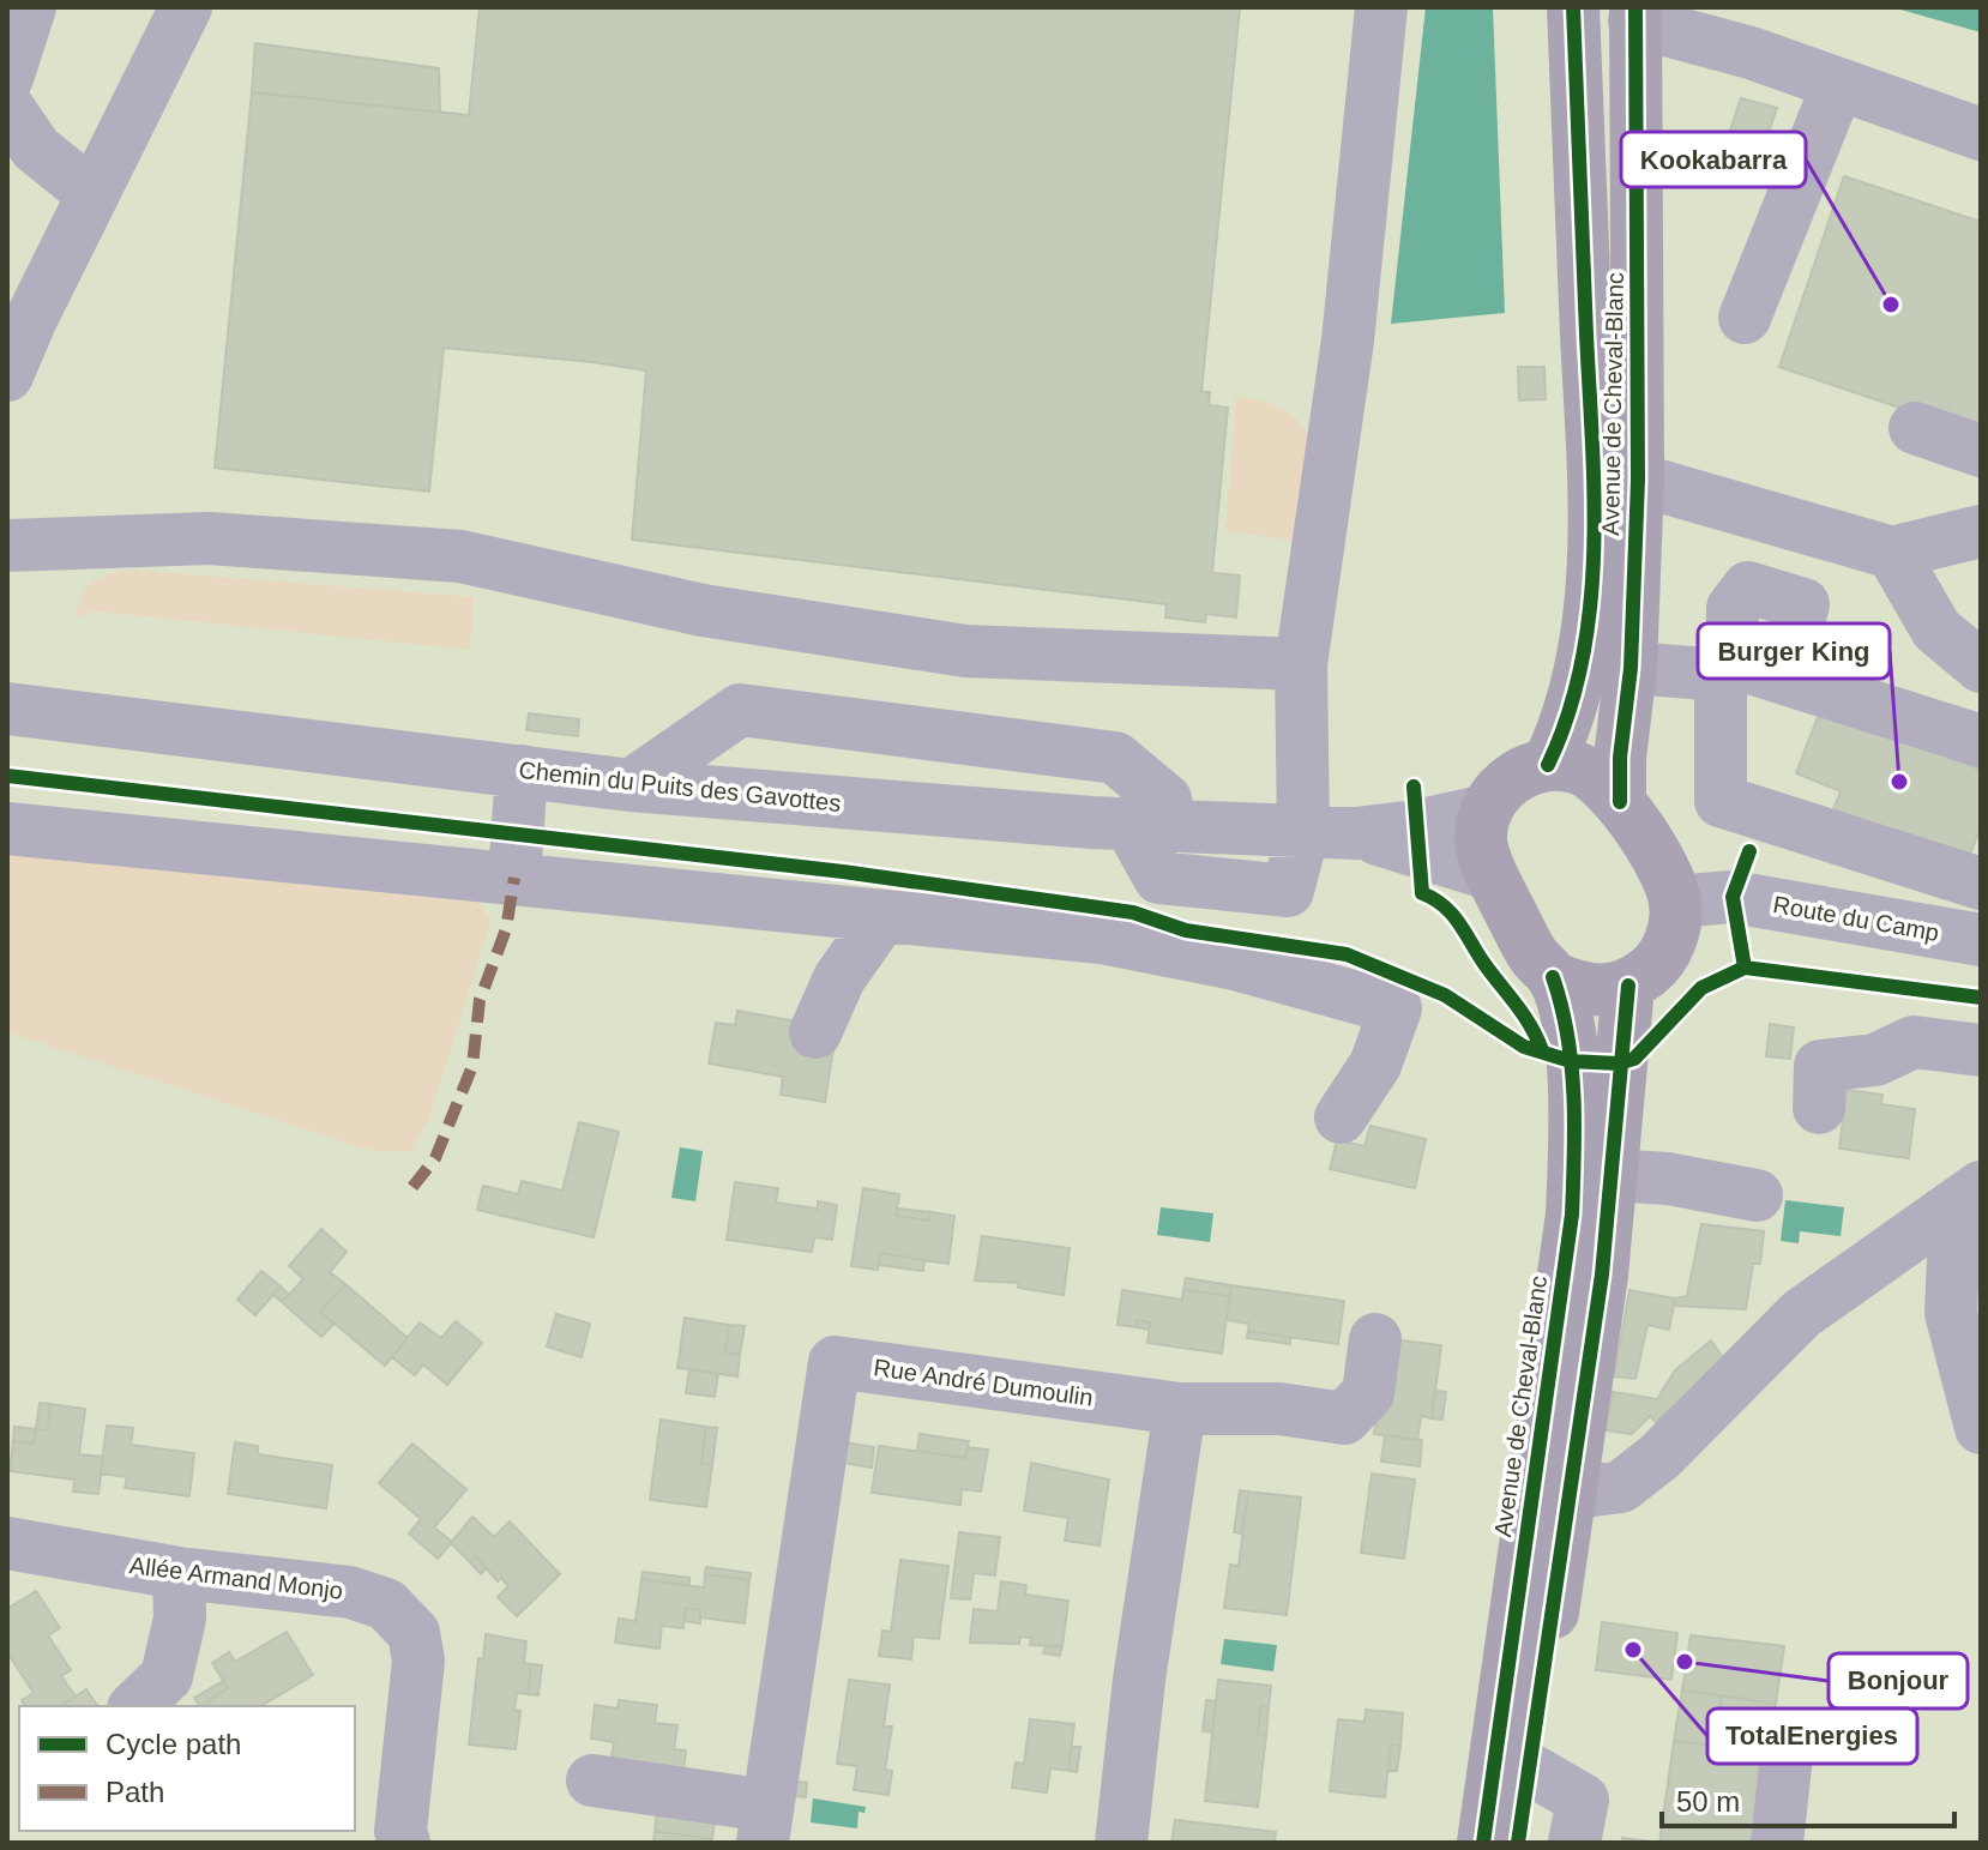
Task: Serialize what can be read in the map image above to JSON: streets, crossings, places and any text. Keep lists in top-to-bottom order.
{
  "streets": {
    "main road": ["Avenue de Cheval-Blanc"],
    "street": [
      "Chemin du Puits des Gavottes",
      "Route du Camp",
      "Rue André Dumoulin",
      "Allée Armand Monjo"
    ]
  },
  "crossings": [
    ["Avenue de Cheval-Blanc", "Chemin du Puits des Gavottes"],
    ["Avenue de Cheval-Blanc", "Route du Camp"],
    ["Chemin du Puits des Gavottes", "Route du Camp"]
  ],
  "places": [
    "Kookabarra",
    "Burger King",
    "TotalEnergies",
    "Bonjour"
  ],
  "legend": ["Cycle path", "Path"],
  "scale_bar": "50 m"
}
